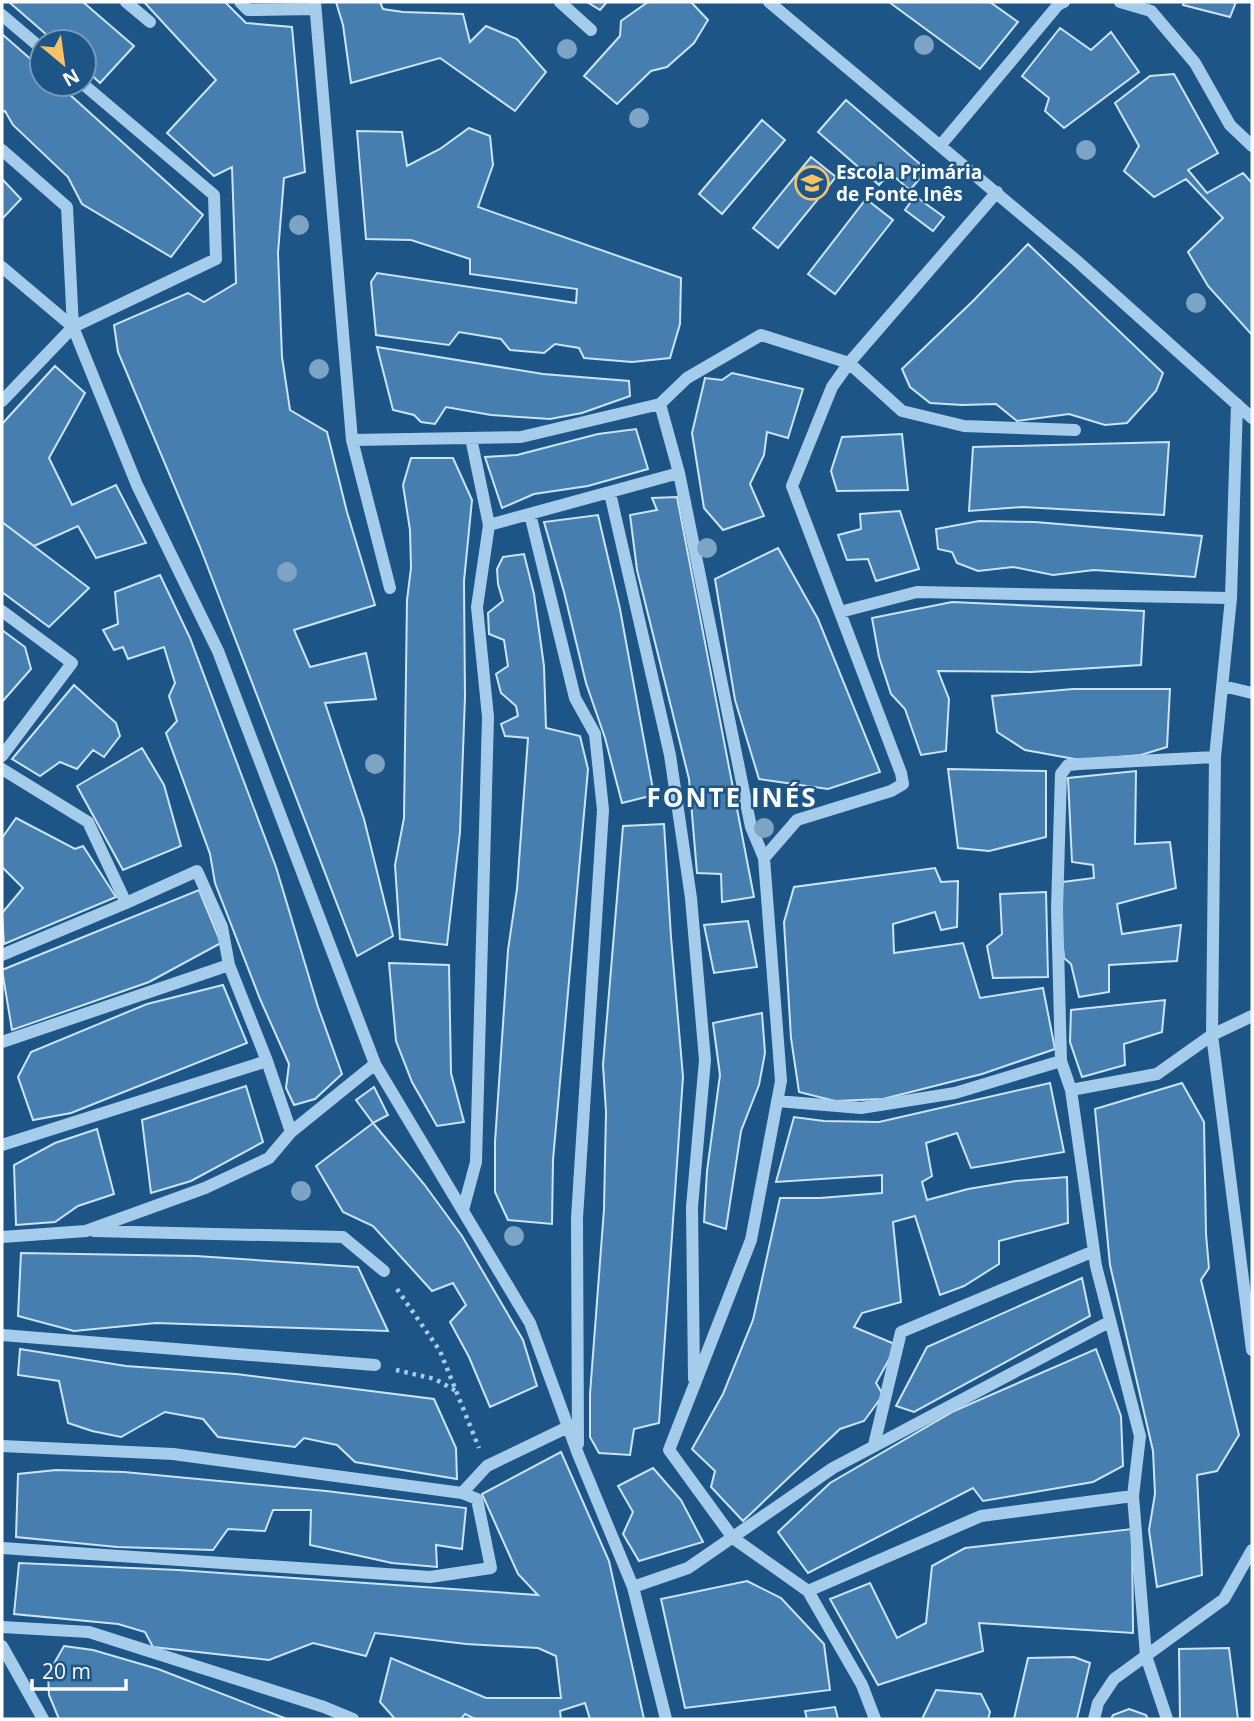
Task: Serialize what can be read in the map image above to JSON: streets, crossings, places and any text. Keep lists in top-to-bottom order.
{
  "districts": ["FONTE INÉS"],
  "places": {
    "school or university": ["Escola Primária de Fonte Inês"]
  },
  "scale_bar": "20 m",
  "north": "bottom right"
}
